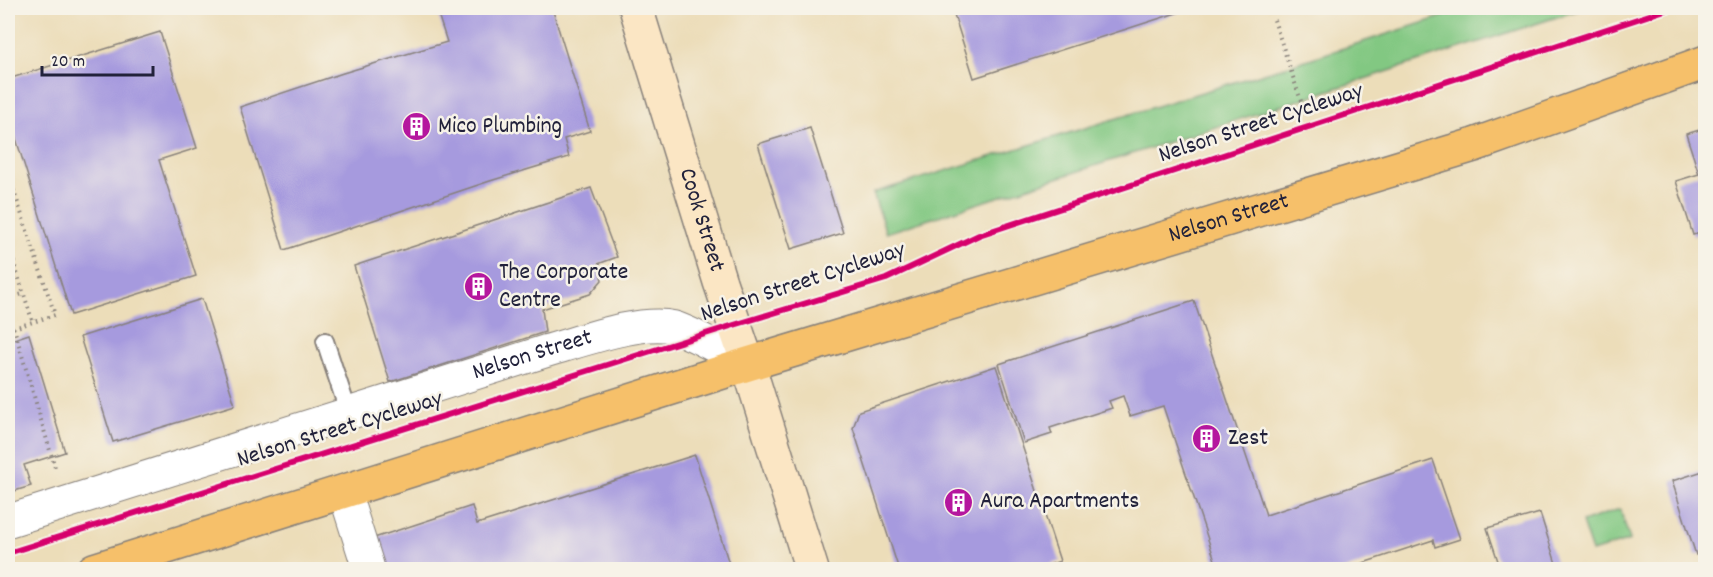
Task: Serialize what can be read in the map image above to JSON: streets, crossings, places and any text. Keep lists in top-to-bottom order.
{
  "streets": {
    "main road": ["Nelson Street", "Cook Street"],
    "cycle path": ["Nelson Street Cycleway"]
  },
  "crossings": [
    ["Nelson Street", "Cook Street"]
  ],
  "places": {
    "building": [
      "Mico Plumbing",
      "The Corporate Centre",
      "Zest",
      "Aura Apartments"
    ]
  },
  "scale_bar": "20 m"
}
